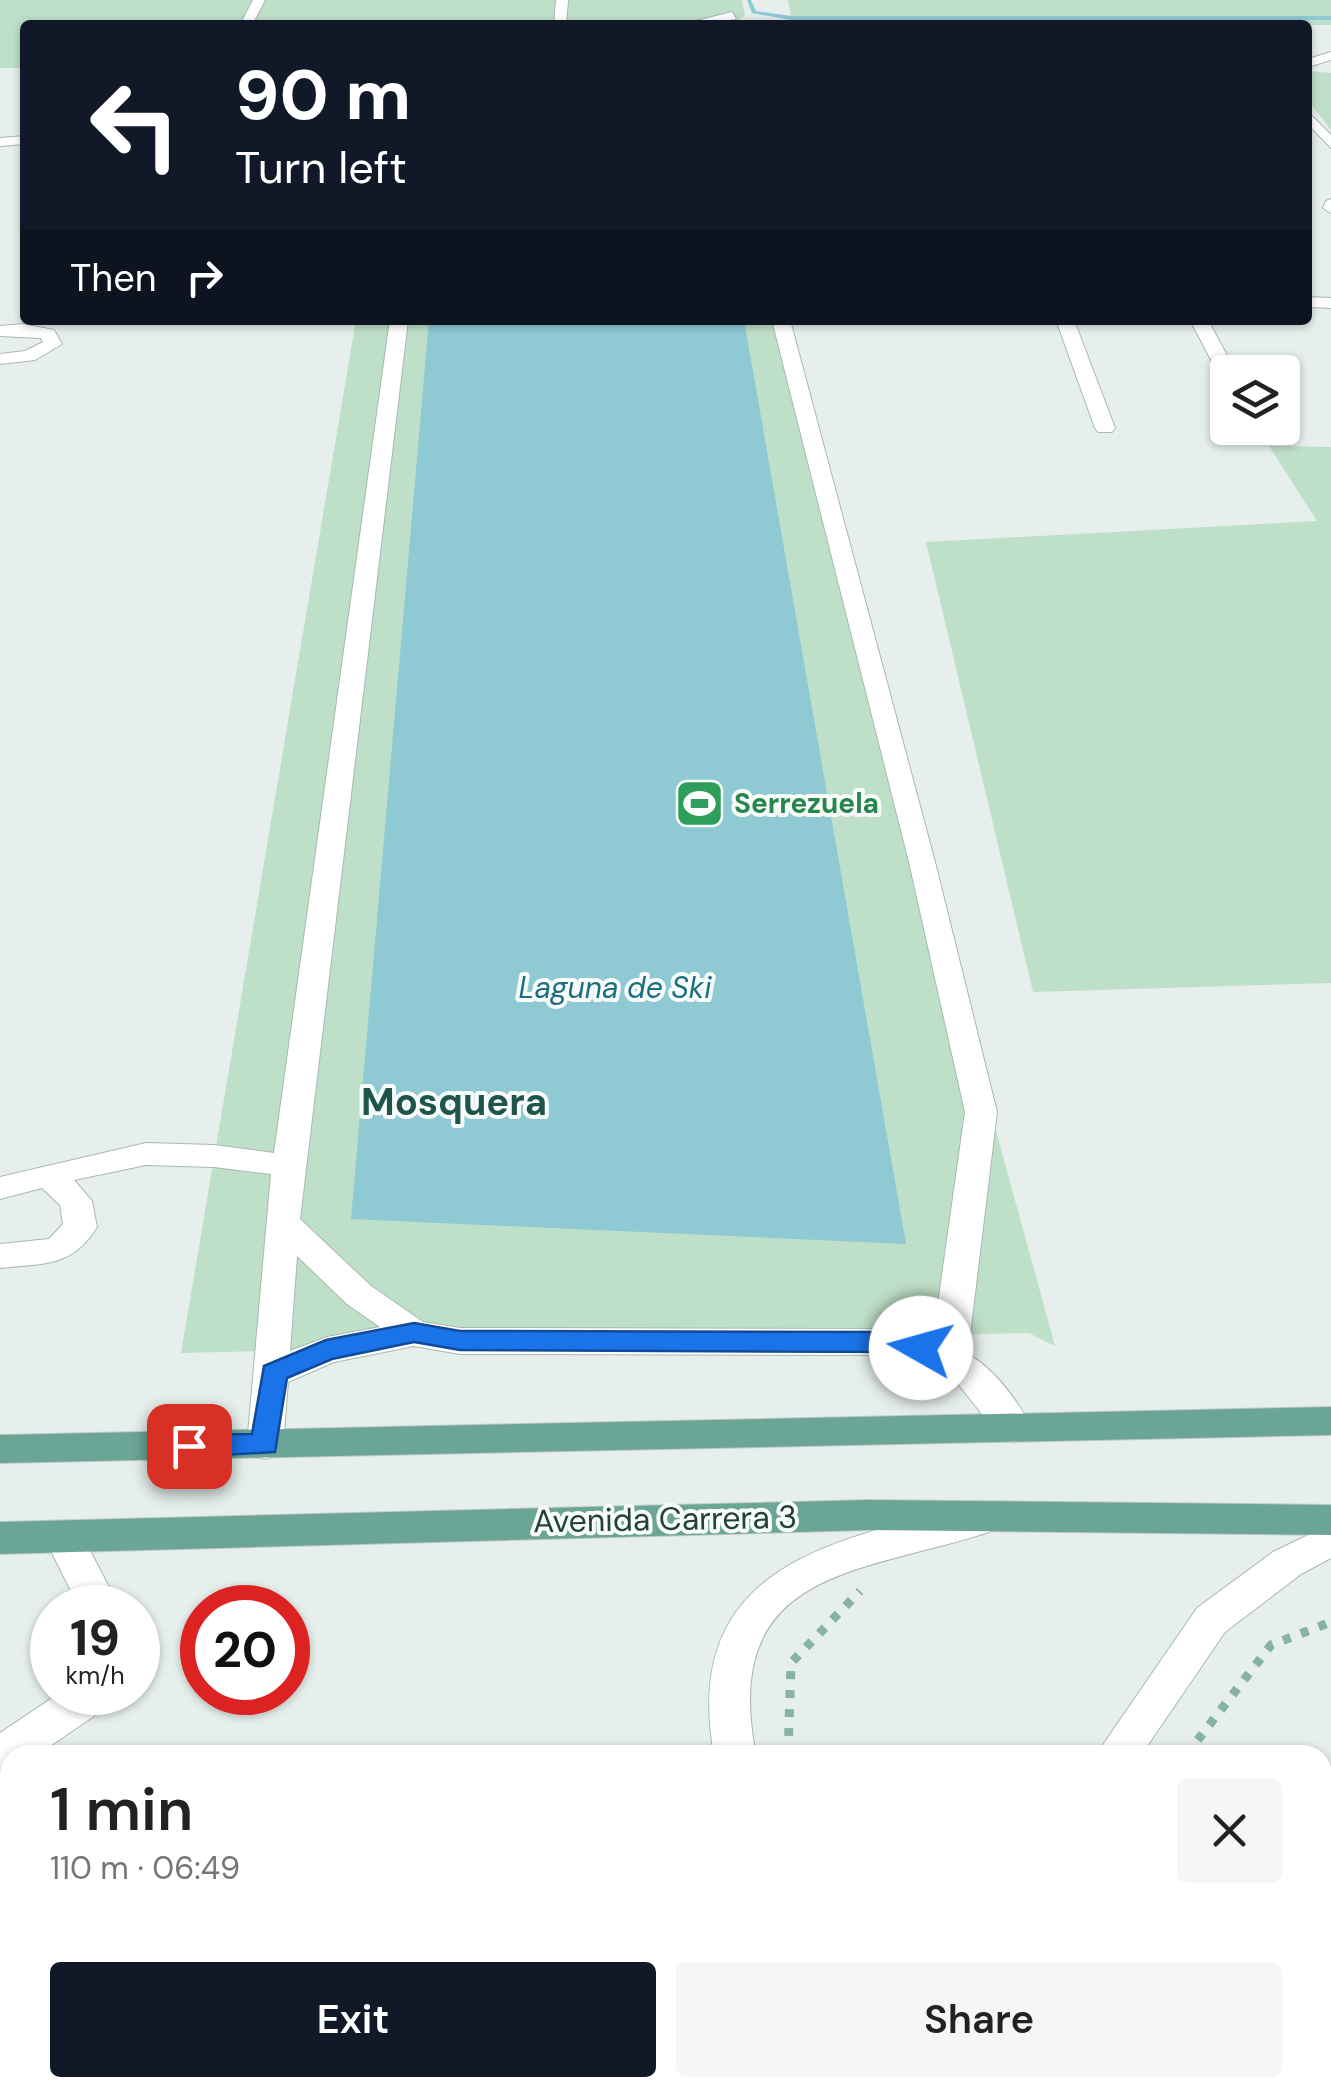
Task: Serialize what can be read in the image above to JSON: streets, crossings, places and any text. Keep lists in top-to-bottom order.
{
  "streets": {
    "main road": ["Avenida Carrera 3"]
  },
  "districts": ["Mosquera"],
  "water": ["Laguna de Ski"],
  "places": {
    "sports": ["Serrezuela"]
  },
  "page": {
    "turn": ["90 m", "Turn left"],
    "then": "Then",
    "speed": "19 km/h",
    "limit": "20",
    "heading": ["1 min", "110 m · 06:49"],
    "buttons": ["Exit", "Share"]
  }
}
